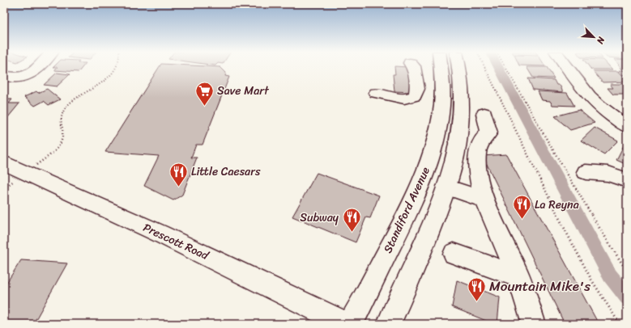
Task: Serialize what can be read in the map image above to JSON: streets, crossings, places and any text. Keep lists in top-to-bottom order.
{
  "streets": {
    "main road": ["Standiford Avenue", "Prescott Road"]
  },
  "places": {
    "supermarket": ["Save Mart"],
    "restaurant": [
      "Little Caesars",
      "La Reyna",
      "Subway",
      "Mountain Mike's"
    ]
  },
  "north": "bottom right"
}
